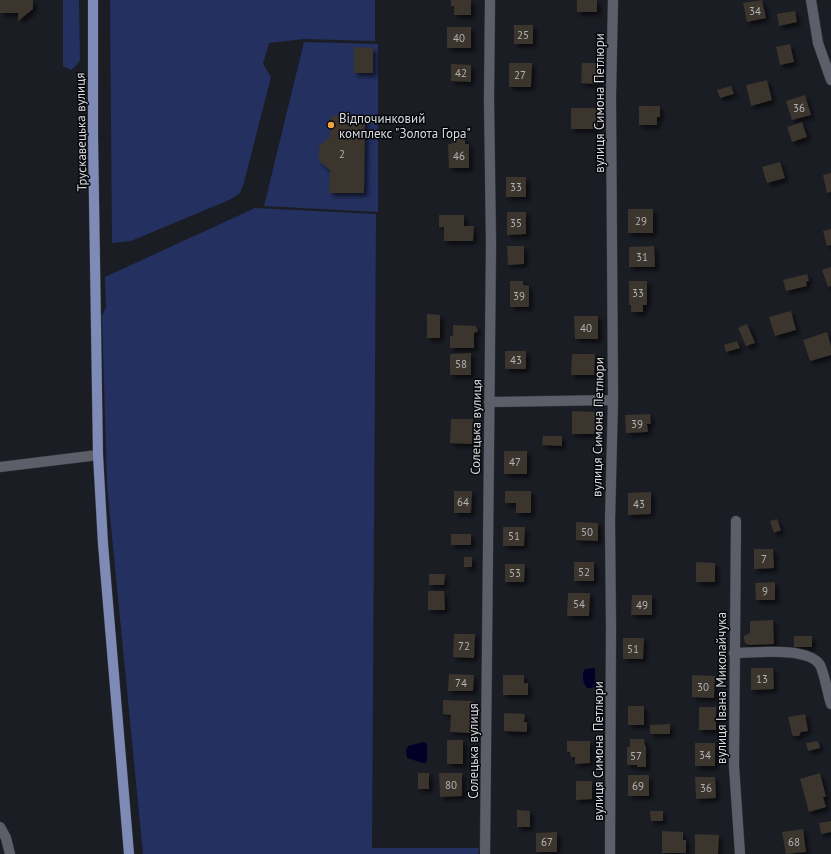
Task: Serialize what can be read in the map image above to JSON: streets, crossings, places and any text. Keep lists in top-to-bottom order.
{
  "streets": {
    "main road": ["Трускавецька вулиця"],
    "street": ["вулиця Симона Петлюри", "Солецька вулиця", "вулиця Івана Миколайчука"]
  },
  "places": ["Відпочинковий комплекс \"Золота Гора\""],
  "house_numbers": [
    "34",
    "25",
    "40",
    "42",
    "27",
    "36",
    "2",
    "46",
    "33",
    "29",
    "35",
    "31",
    "33",
    "39",
    "40",
    "43",
    "58",
    "39",
    "47",
    "64",
    "43",
    "50",
    "51",
    "7",
    "52",
    "53",
    "9",
    "54",
    "49",
    "72",
    "51",
    "13",
    "74",
    "30",
    "34",
    "57",
    "80",
    "69",
    "36",
    "67",
    "68"
  ]
}
